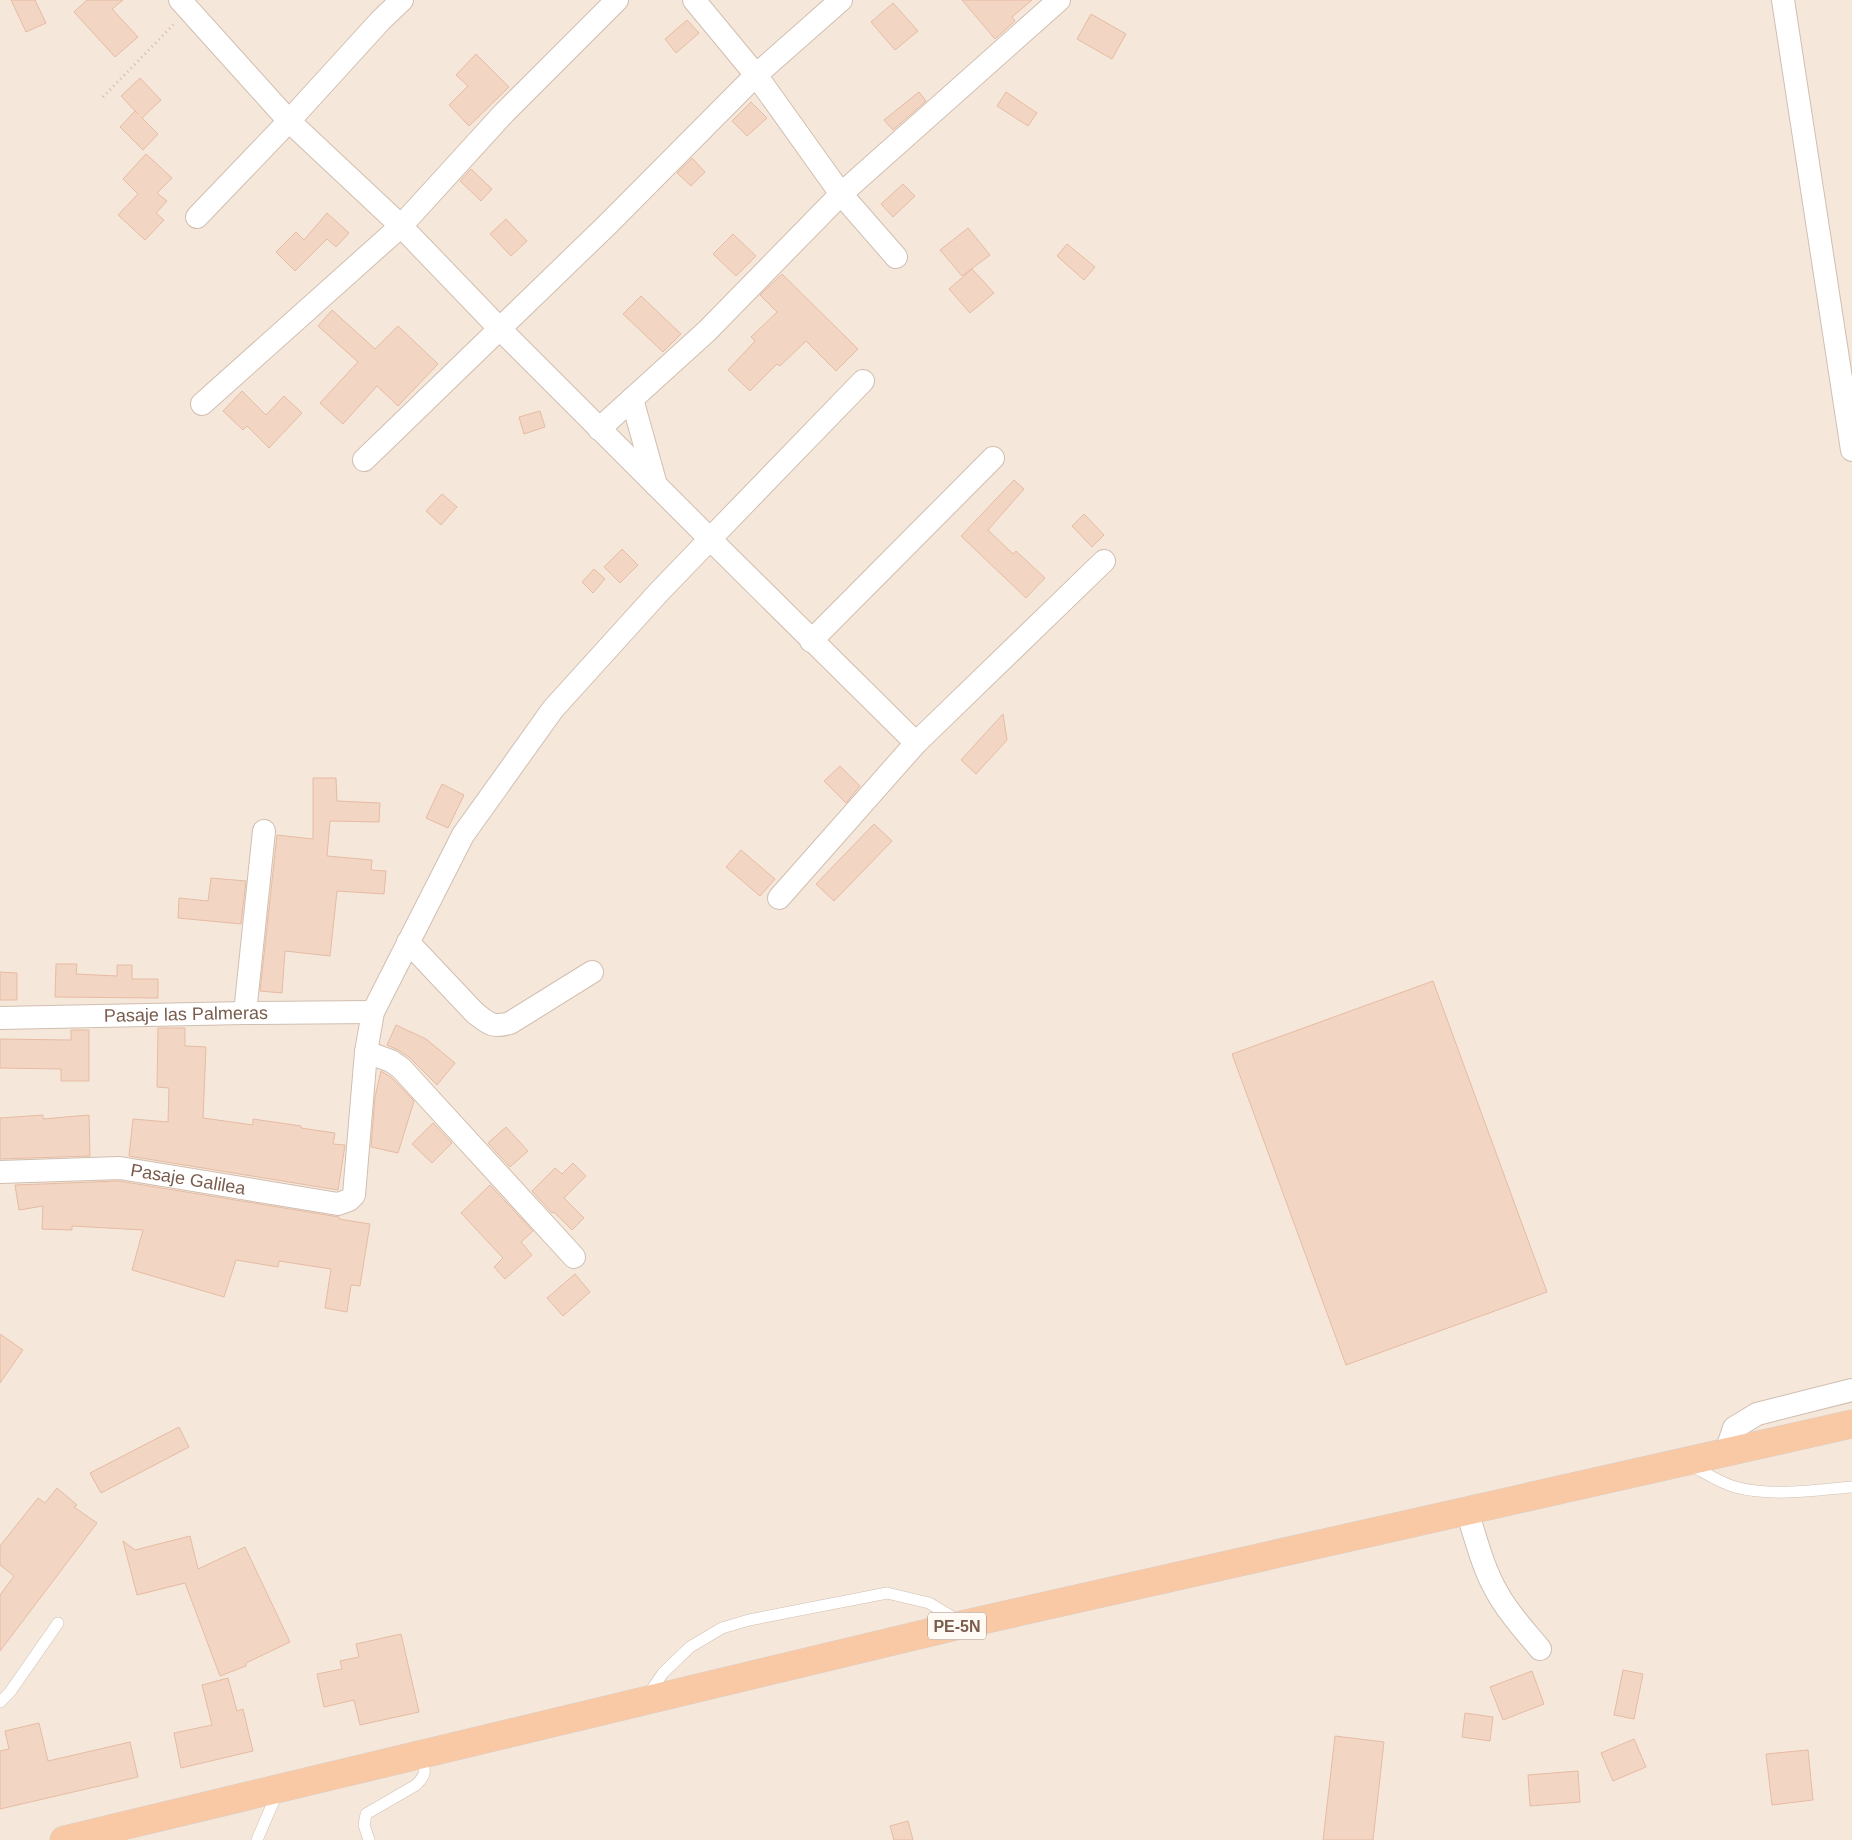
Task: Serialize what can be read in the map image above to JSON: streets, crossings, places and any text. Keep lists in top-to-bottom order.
{
  "streets": {
    "highway": ["PE-5N"],
    "street": ["Pasaje las Palmeras", "Pasaje Galilea"]
  }
}
